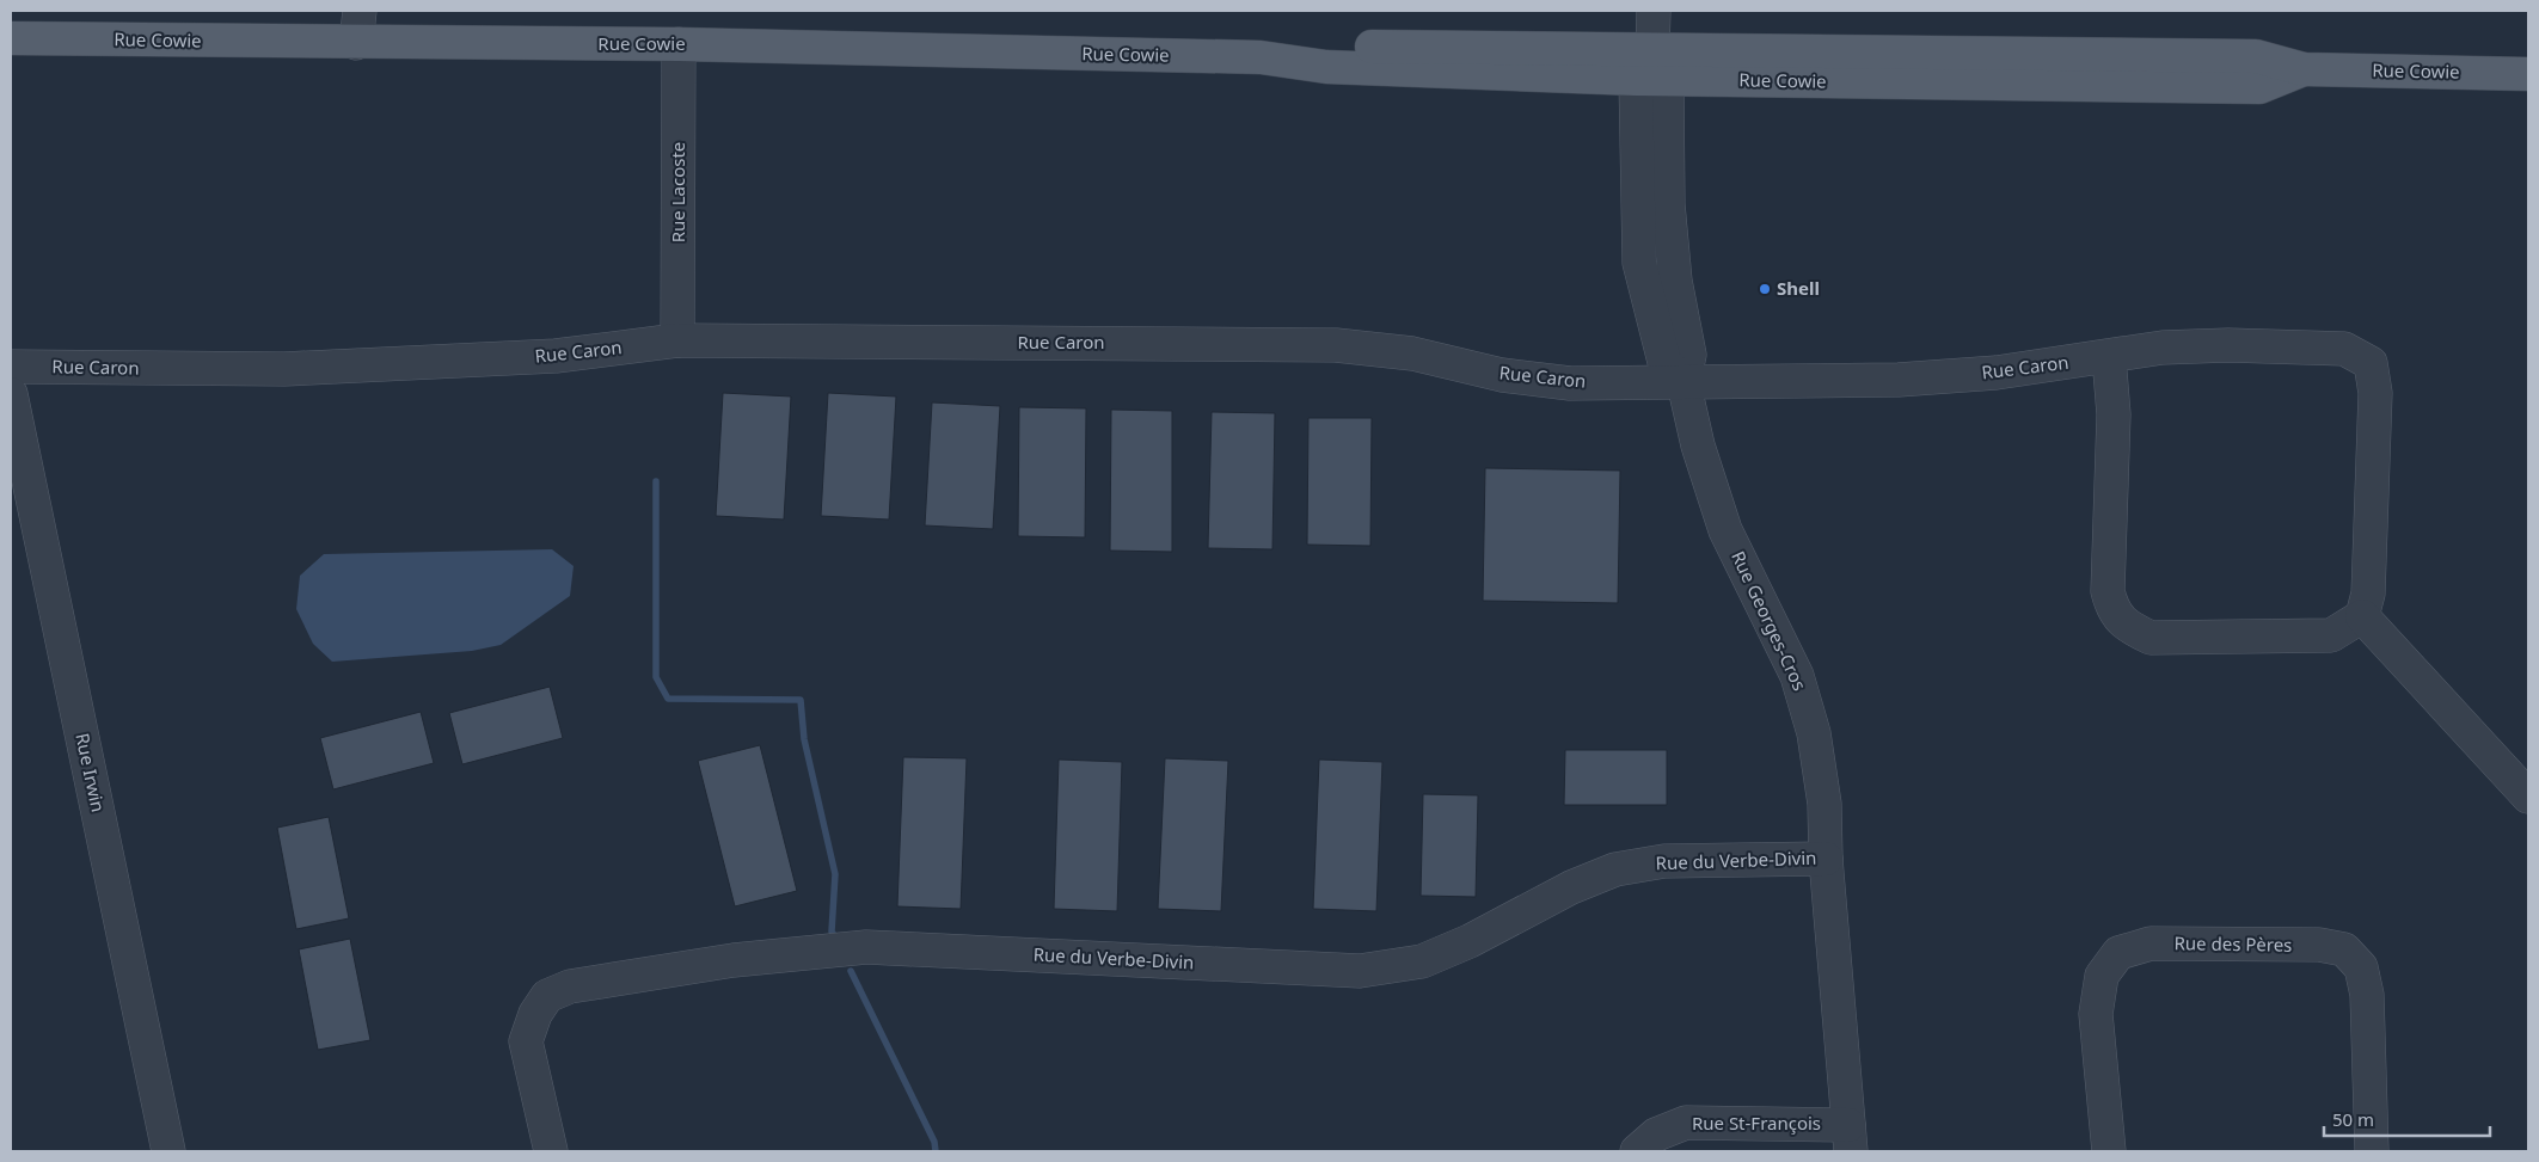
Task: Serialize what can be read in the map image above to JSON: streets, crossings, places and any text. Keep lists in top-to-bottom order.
{
  "streets": {
    "main road": ["Rue Cowie"],
    "street": [
      "Rue Lacoste",
      "Rue Caron",
      "Rue Georges-Cros",
      "Rue Irwin",
      "Rue du Verbe-Divin",
      "Rue des Pères",
      "Rue St-François"
    ]
  },
  "crossings": [
    ["Rue Cowie", "Rue Lacoste"],
    ["Rue Cowie", "Rue Georges-Cros"],
    ["Rue Lacoste", "Rue Caron"],
    ["Rue Caron", "Rue Georges-Cros"],
    ["Rue Georges-Cros", "Rue du Verbe-Divin"],
    ["Rue Georges-Cros", "Rue St-François"]
  ],
  "places": ["Shell"],
  "scale_bar": "50 m"
}
